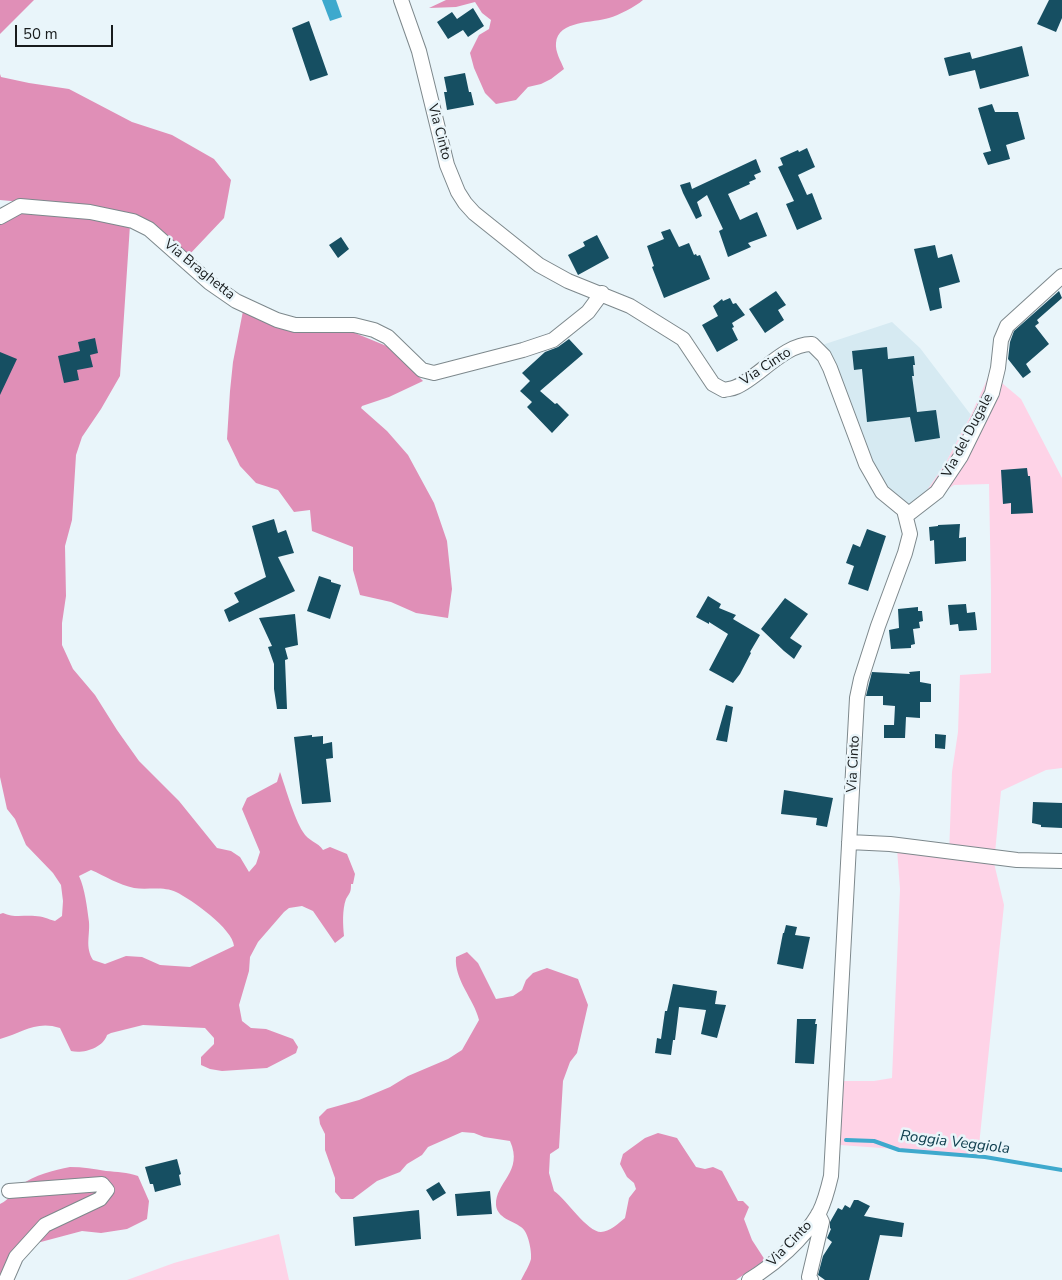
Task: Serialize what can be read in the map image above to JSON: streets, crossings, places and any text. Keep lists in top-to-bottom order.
{
  "streets": {
    "street": ["Via Cinto", "Via Braghetta", "Via del Dugale"]
  },
  "crossings": [
    ["Via Cinto", "Via Braghetta"],
    ["Via Cinto", "Via del Dugale"]
  ],
  "water": ["Roggia Veggiola"],
  "scale_bar": "50 m"
}
